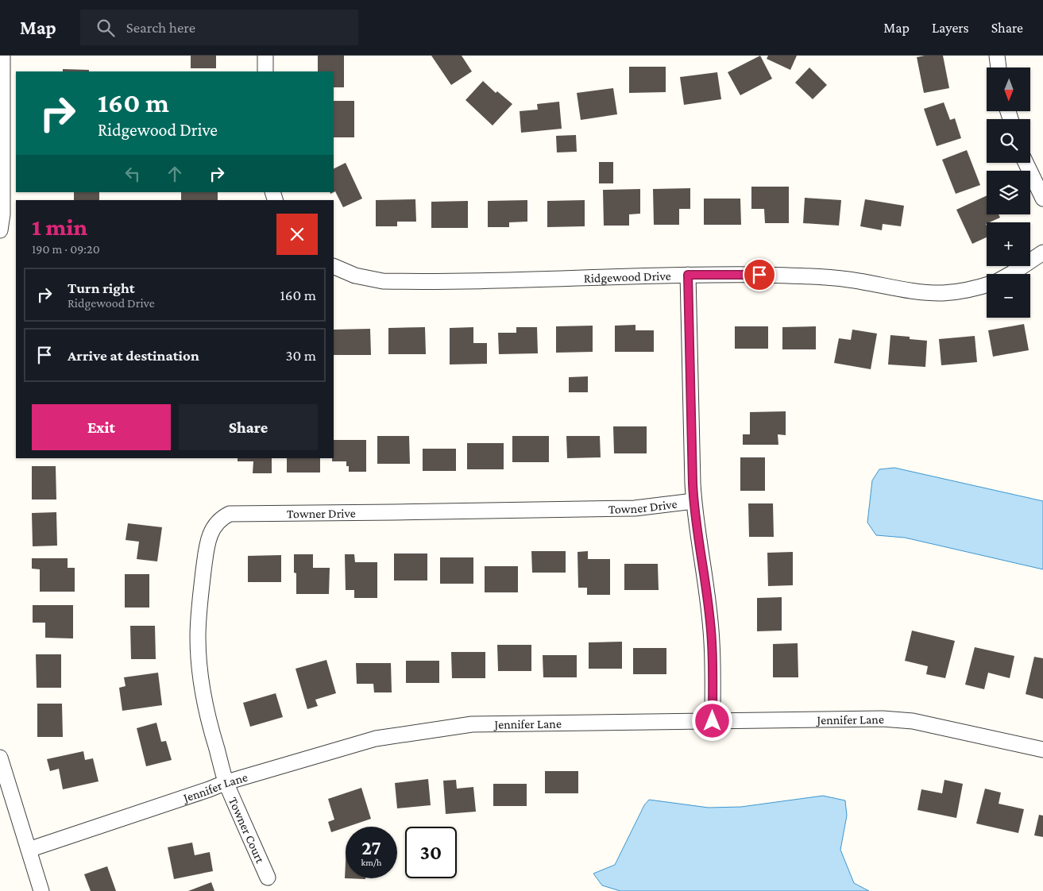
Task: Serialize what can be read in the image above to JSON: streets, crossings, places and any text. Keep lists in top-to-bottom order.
{
  "streets": {
    "street": [
      "Ridgewood Drive",
      "Towner Drive",
      "Jennifer Lane",
      "Towner Court"
    ]
  },
  "crossings": [
    ["Towner Drive", "Jennifer Lane"],
    ["Towner Drive", "Towner Court"],
    ["Jennifer Lane", "Towner Court"]
  ],
  "north": "bottom",
  "page": {
    "header": "Map",
    "search": "Search here",
    "nav": ["Map", "Layers", "Share"],
    "map_buttons": ["+", "−"],
    "turn": ["160 m", "Ridgewood Drive"],
    "heading": ["1 min", "190 m · 09:20"],
    "list": [
      {
        "name": "Turn right",
        "note": "Ridgewood Drive",
        "value": "160 m"
      },
      {
        "name": "Arrive at destination",
        "value": "30 m"
      }
    ],
    "buttons": ["Exit", "Share"],
    "speed": "27 km/h",
    "limit": "30"
  }
}
